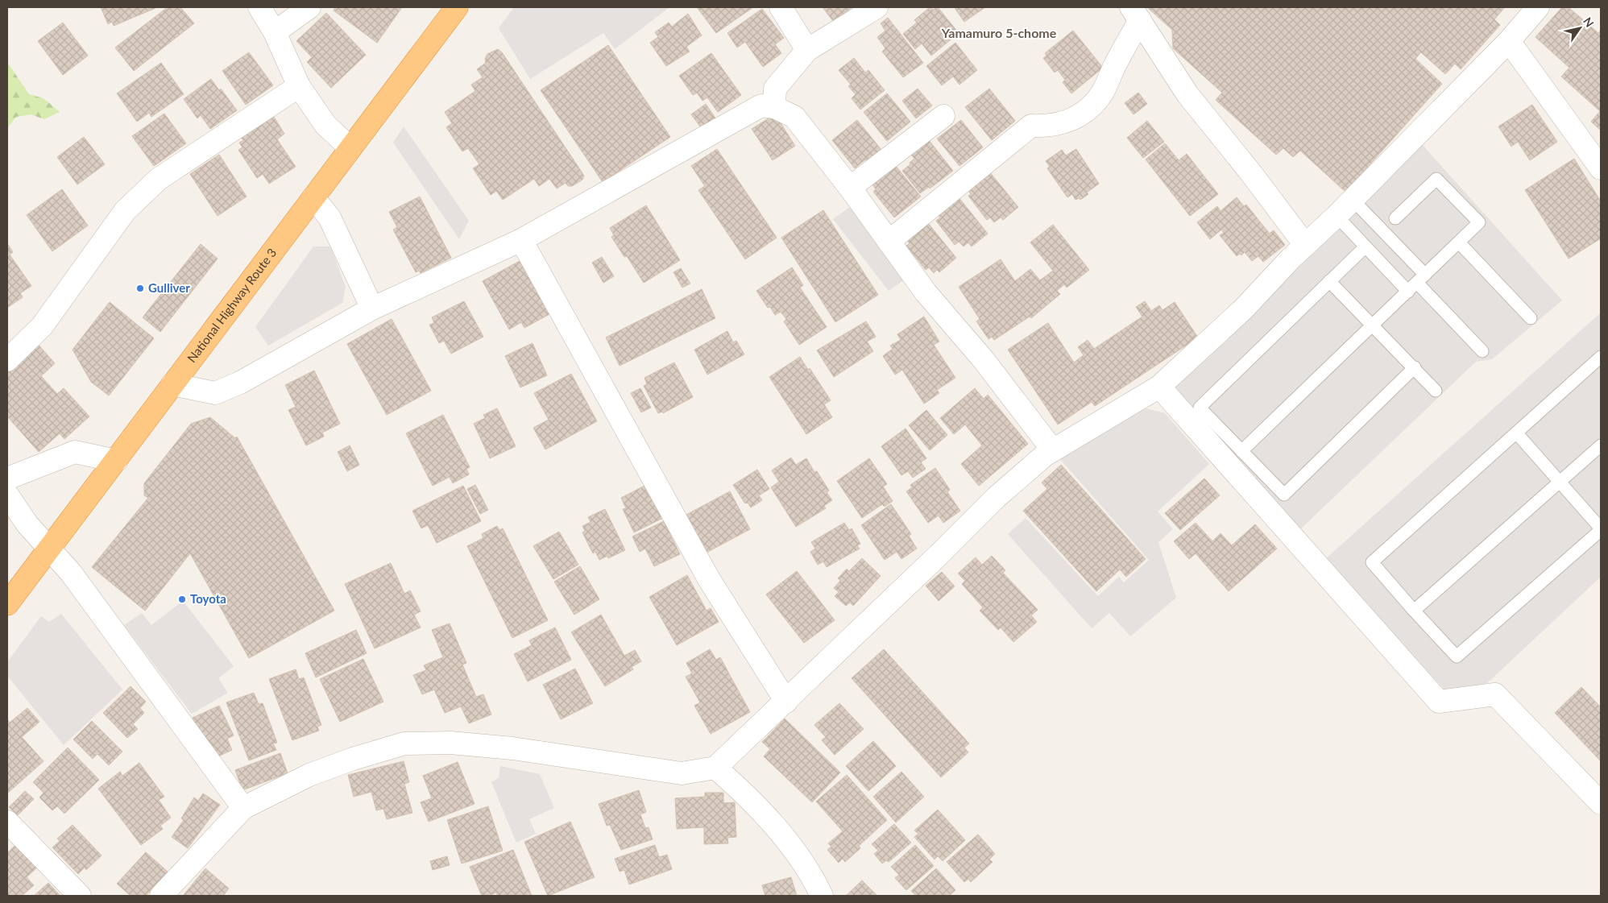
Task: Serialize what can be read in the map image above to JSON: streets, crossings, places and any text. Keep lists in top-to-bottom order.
{
  "streets": {
    "highway": ["National Highway Route 3"]
  },
  "districts": ["Yamamuro 5-chome"],
  "places": ["Gulliver", "Toyota"],
  "north": "top right"
}
